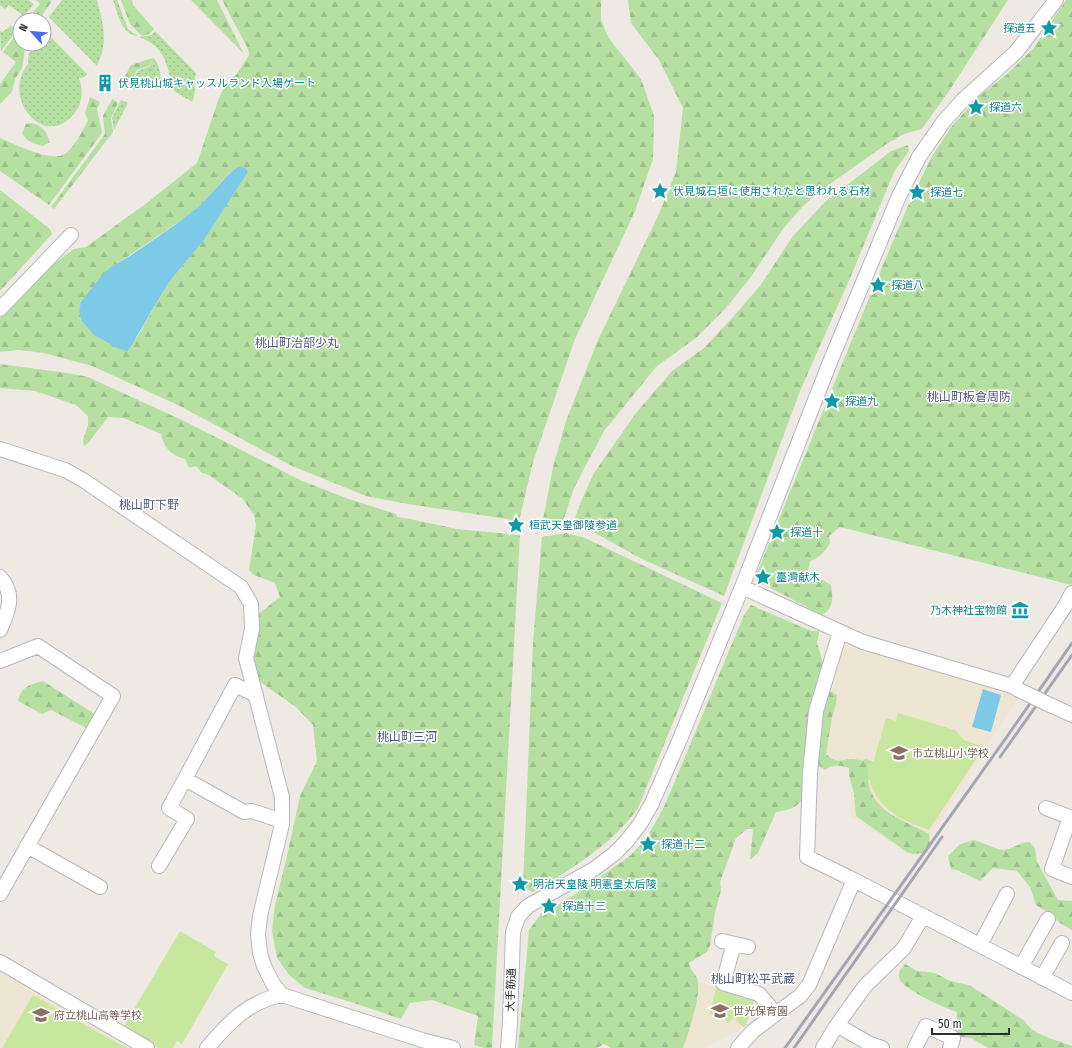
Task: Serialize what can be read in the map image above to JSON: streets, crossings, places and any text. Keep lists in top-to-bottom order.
{
  "streets": {
    "street": ["大手筋通"]
  },
  "districts": [
    "桃山町治部少丸",
    "桃山町板倉周防",
    "桃山町下野",
    "桃山町三河",
    "桃山町松平武蔵"
  ],
  "places": {
    "place": [
      "探道五",
      "探道六",
      "伏見城石垣に使用されたと思われる石材",
      "探道七",
      "探道八",
      "探道九",
      "桓武天皇御陵参道",
      "探道十",
      "臺灣献木",
      "探道十二",
      "明治天皇陵 明憲皇太后陵",
      "探道十三"
    ],
    "building": ["伏見桃山城キャッスルランド入場ゲート"],
    "museum": ["乃木神社宝物館"],
    "school or university": ["市立桃山小学校", "世光保育園", "府立桃山高等学校"]
  },
  "scale_bar": "50 m",
  "north": "top left"
}
